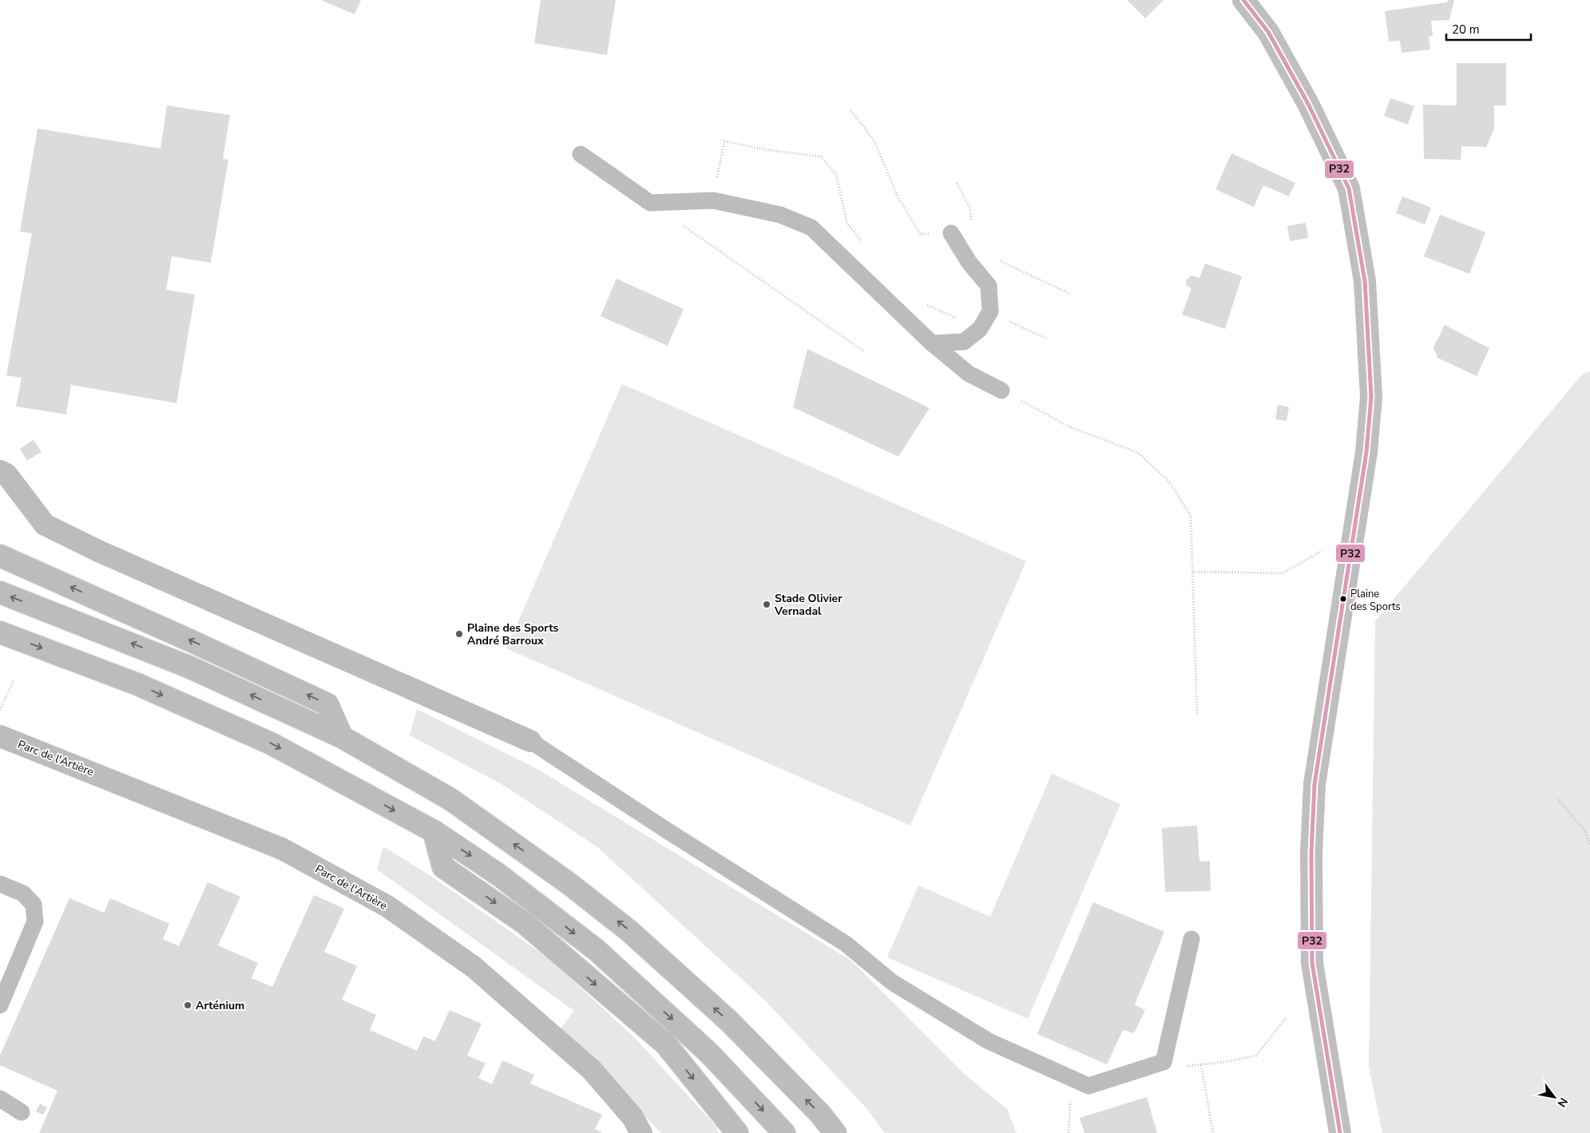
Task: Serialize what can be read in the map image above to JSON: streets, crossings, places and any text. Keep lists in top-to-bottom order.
{
  "streets": {
    "main road": ["Parc de l'Artière"]
  },
  "places": [
    "Plaine des Sports",
    "Stade Olivier Vernadal",
    "Plaine des Sports André Barroux",
    "Arténium"
  ],
  "lines": ["transit line P32"],
  "scale_bar": "20 m",
  "north": "bottom right"
}
